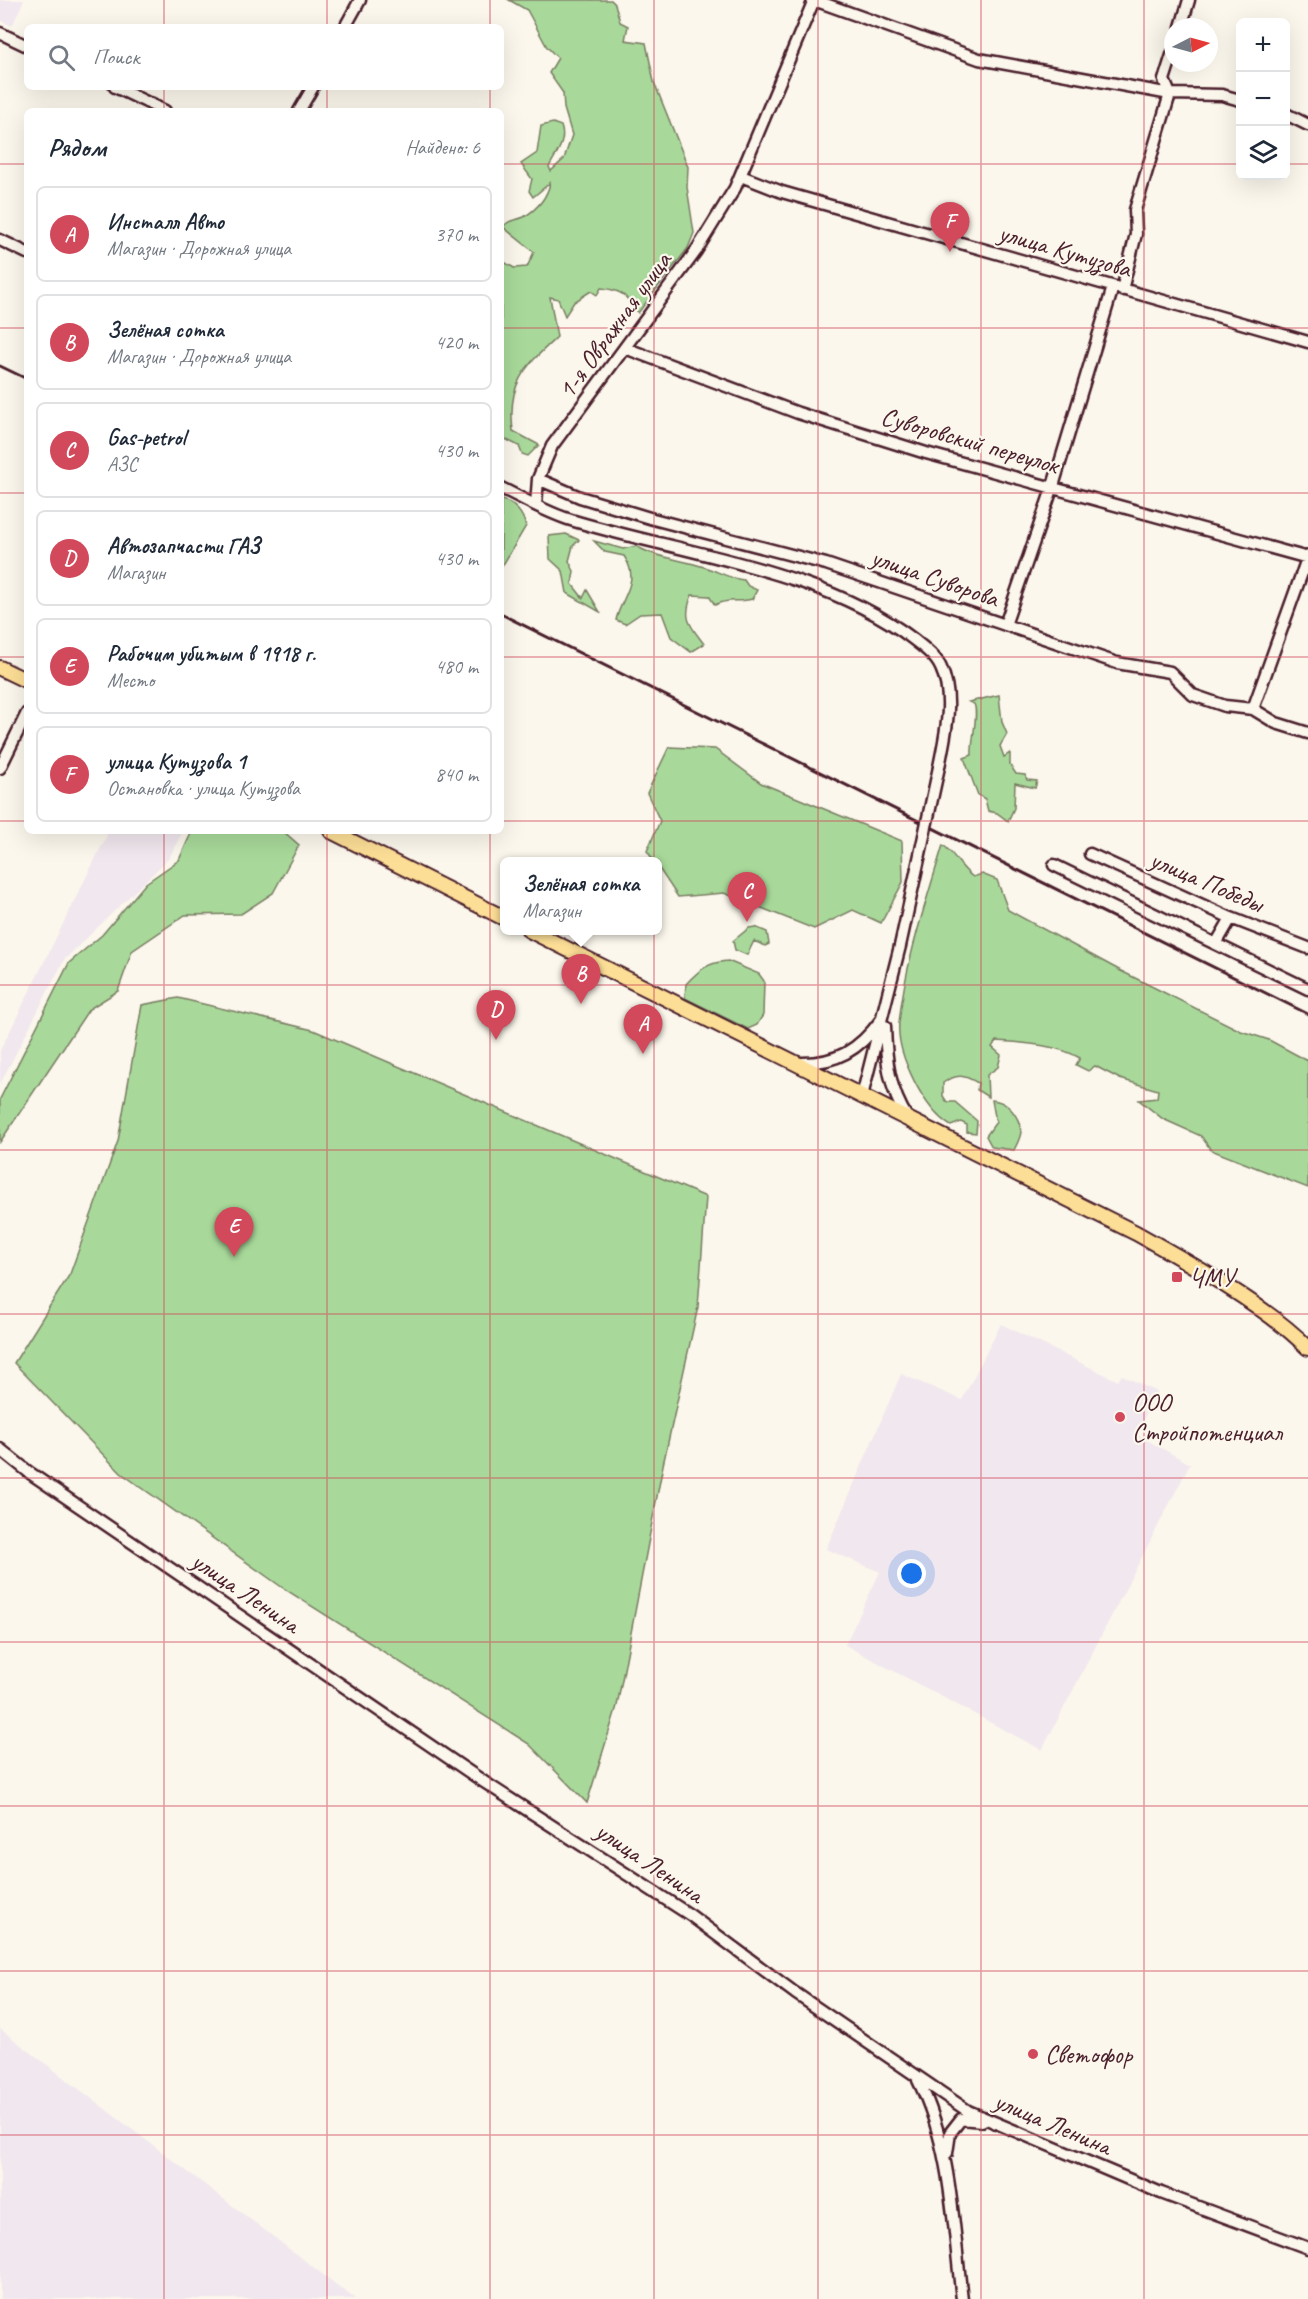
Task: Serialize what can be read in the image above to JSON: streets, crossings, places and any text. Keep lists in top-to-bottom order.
{
  "streets": {
    "street": [
      "улица Кутузова",
      "1-я Овражная улица",
      "Суворовский переулок",
      "улица Суворова",
      "улица Победы",
      "улица Ленина"
    ]
  },
  "crossings": [
    ["улица Кутузова", "1-я Овражная улица"],
    ["1-я Овражная улица", "Суворовский переулок"],
    ["1-я Овражная улица", "улица Суворова"]
  ],
  "places": {
    "transit": ["ЧМУ"],
    "other": ["ООО Стройпотенциал", "Светофор"]
  },
  "north": "right",
  "page": {
    "map_buttons": ["+", "−"],
    "search": "Поиск",
    "heading": ["Рядом", "Найдено: 6"],
    "list": [
      {
        "mark": "A",
        "name": "Инсталл Авто",
        "note": "Магазин · Дорожная улица",
        "value": "370 m"
      },
      {
        "mark": "B",
        "name": "Зелёная сотка",
        "note": "Магазин · Дорожная улица",
        "value": "420 m"
      },
      {
        "mark": "C",
        "name": "Gas-petrol",
        "note": "АЗС",
        "value": "430 m"
      },
      {
        "mark": "D",
        "name": "Автозапчасти ГАЗ",
        "note": "Магазин",
        "value": "430 m"
      },
      {
        "mark": "E",
        "name": "Рабочим убитым в 1918 г.",
        "note": "Место",
        "value": "480 m"
      },
      {
        "mark": "F",
        "name": "улица Кутузова 1",
        "note": "Остановка · улица Кутузова",
        "value": "840 m"
      }
    ],
    "pins": [
      "F",
      "C",
      "B",
      "D",
      "A",
      "E"
    ],
    "popup": ["Зелёная сотка", "Магазин"]
  }
}
